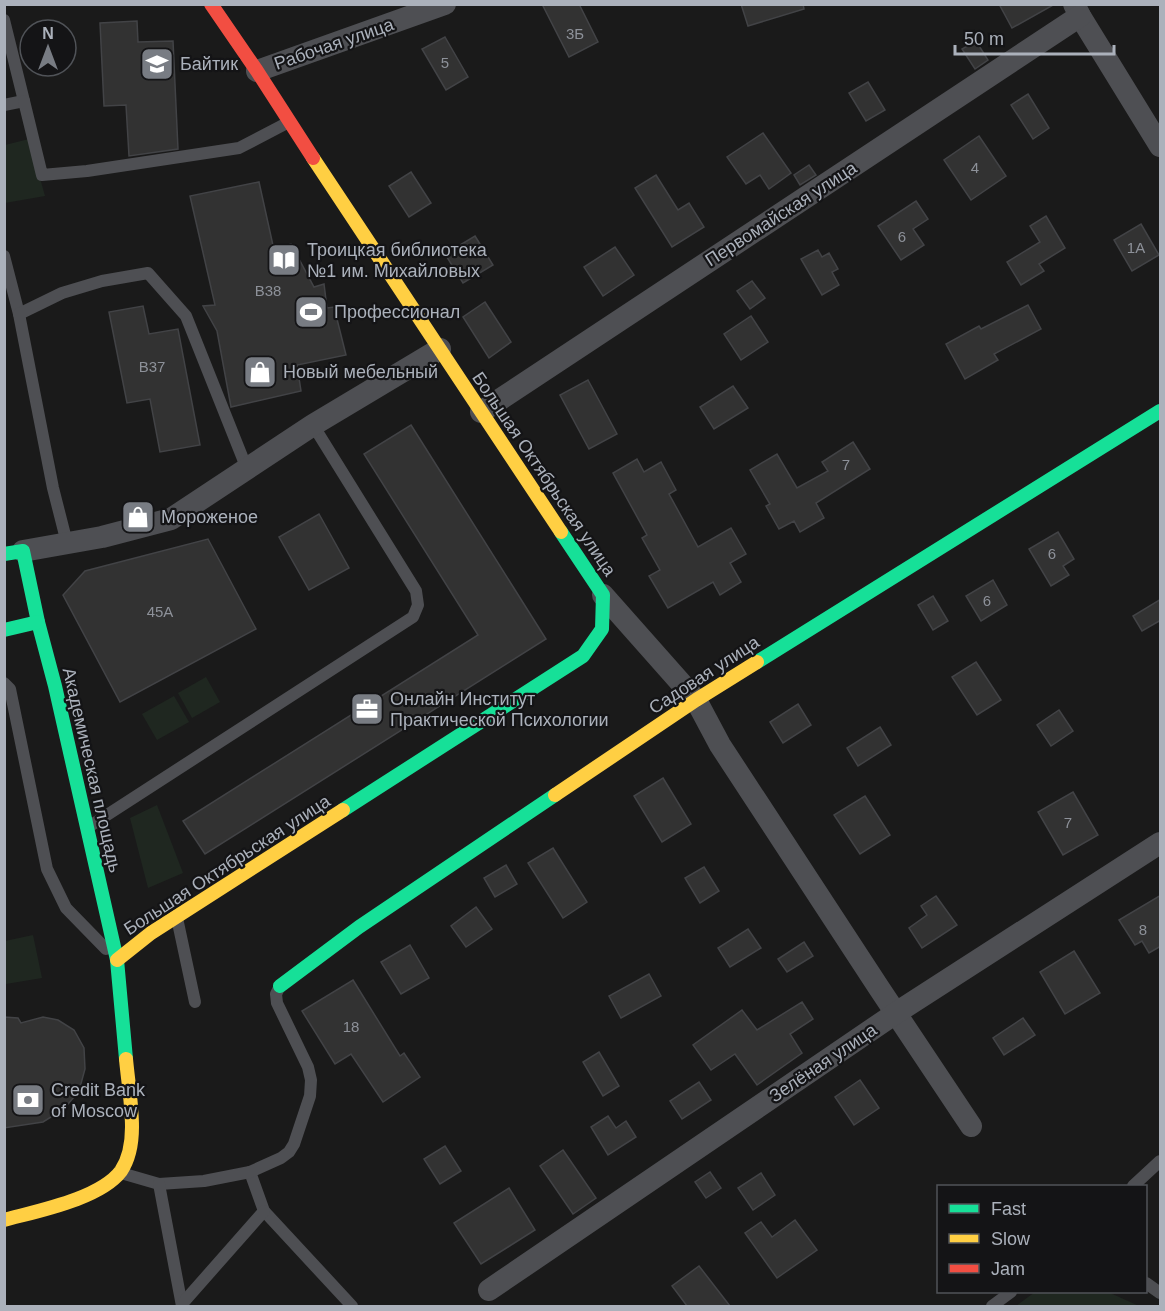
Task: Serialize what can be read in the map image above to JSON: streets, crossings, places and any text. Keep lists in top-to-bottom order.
{
  "streets": {
    "main road": ["Большая Октябрьская улица", "Садовая улица", "Академическая площадь"],
    "street": ["Рабочая улица", "Первомайская улица", "Зелёная улица"]
  },
  "crossings": [
    ["Рабочая улица", "Большая Октябрьская улица"],
    ["Первомайская улица", "Большая Октябрьская улица"],
    ["Большая Октябрьская улица", "Академическая площадь"]
  ],
  "places": {
    "school or university": ["Байтик"],
    "library": ["Троицкая библиотека №1 им. Михайловых"],
    "sports": ["Профессионал"],
    "shop": ["Новый мебельный", "Мороженое"],
    "office": ["Онлайн Институт Практической Психологии"],
    "bank": ["Credit Bank of Moscow"]
  },
  "house_numbers": [
    "3Б",
    "5",
    "4",
    "6",
    "1А",
    "В38",
    "В37",
    "7",
    "6",
    "6",
    "45А",
    "7",
    "8",
    "18"
  ],
  "legend": ["Fast", "Slow", "Jam"],
  "scale_bar": "50 m",
  "north": "top"
}
